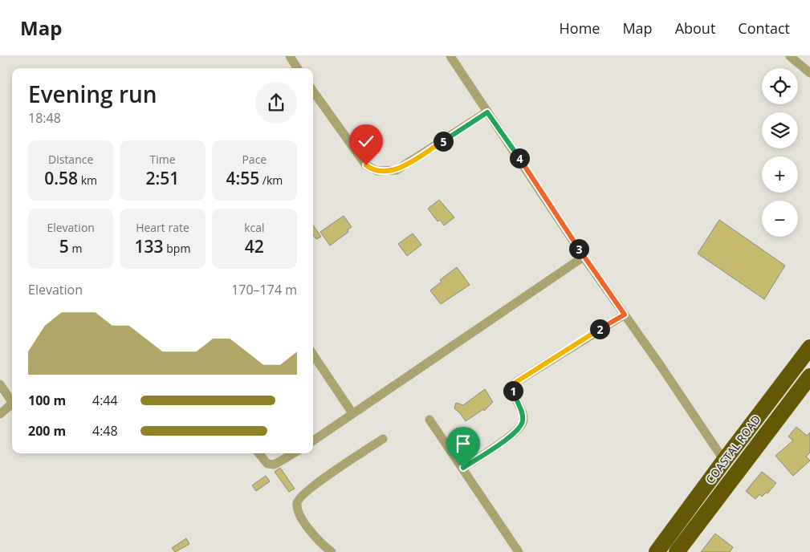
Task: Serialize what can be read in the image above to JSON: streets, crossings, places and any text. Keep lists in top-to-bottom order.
{
  "streets": {
    "highway": ["COASTAL ROAD"]
  },
  "page": {
    "header": "Map",
    "nav": [
      "Home",
      "Map",
      "About",
      "Contact"
    ],
    "map_buttons": ["+", "−"],
    "heading": ["Evening run", "18:48"],
    "pins": [
      "5",
      "4",
      "3",
      "2",
      "1"
    ],
    "stats": [
      ["Distance", "0.58 km"],
      ["Time", "2:51"],
      ["Pace", "4:55 /km"],
      ["Elevation", "5 m"],
      ["Heart rate", "133 bpm"],
      ["kcal", "42"]
    ],
    "chart": ["Elevation", "170–174 m"],
    "list": [
      {
        "name": "100 m",
        "note": "4:44"
      },
      {
        "name": "200 m",
        "note": "4:48"
      }
    ]
  }
}
